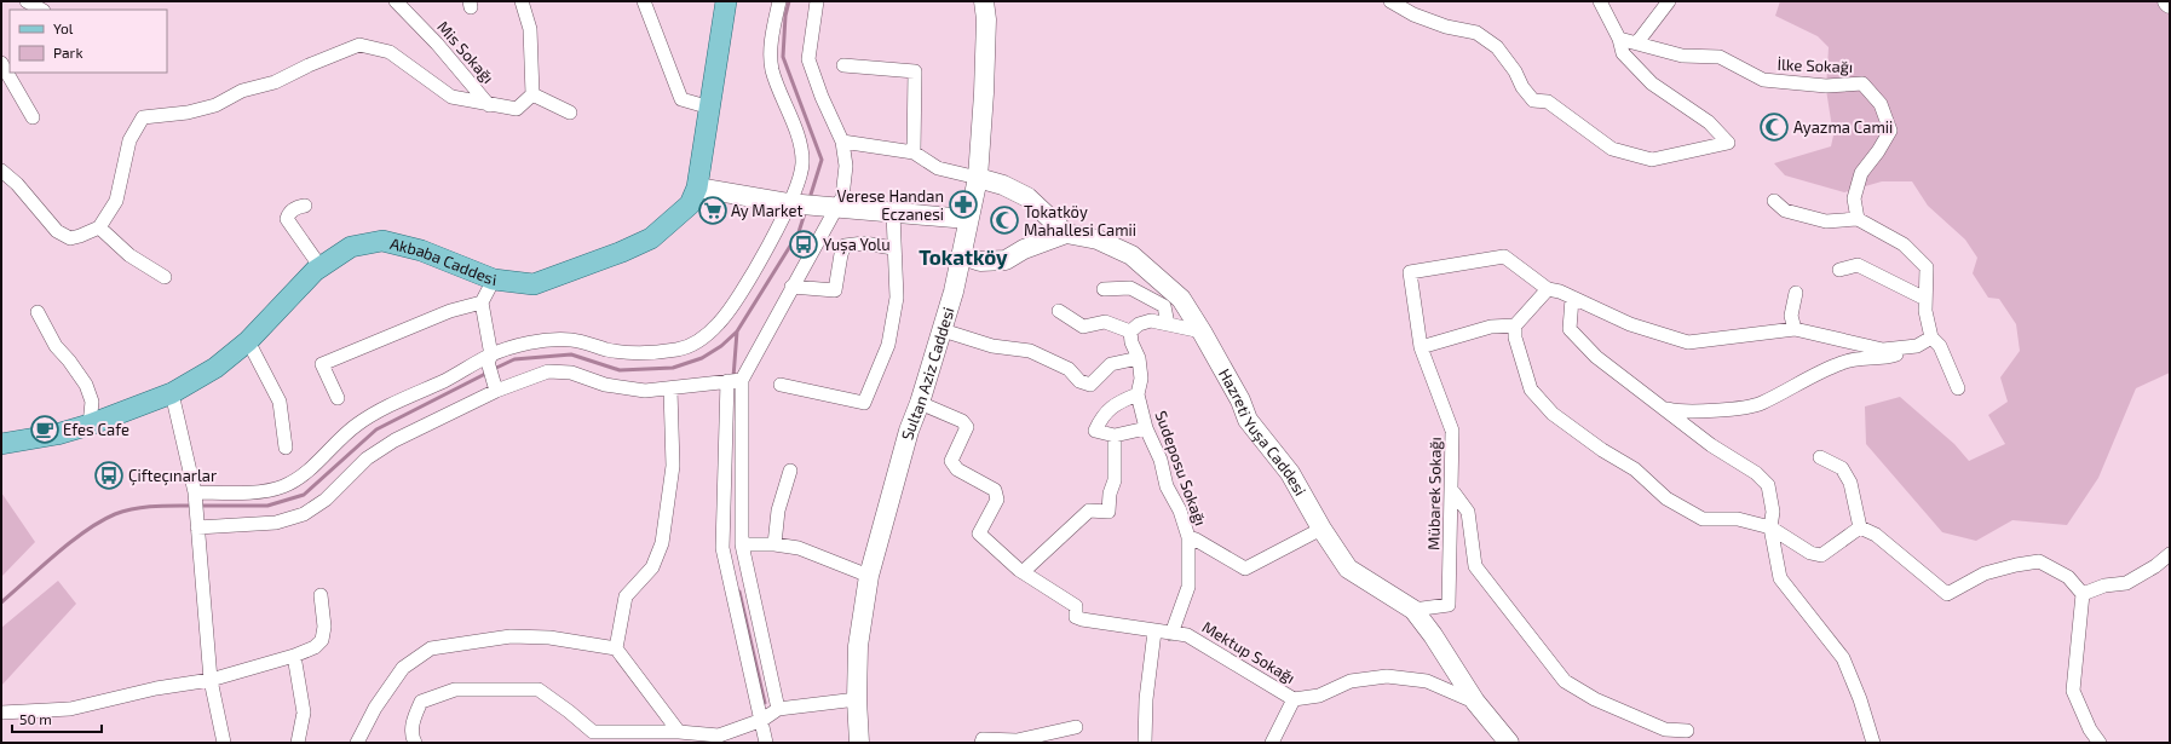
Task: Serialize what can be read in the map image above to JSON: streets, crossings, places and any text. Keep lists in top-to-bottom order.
{
  "streets": {
    "main road": ["Akbaba Caddesi"],
    "street": [
      "Mis Sokağı",
      "İlke Sokağı",
      "Sultan Aziz Caddesi",
      "Hazreti Yuşa Caddesi",
      "Sudeposu Sokağı",
      "Mübarek Sokağı",
      "Mektup Sokağı"
    ]
  },
  "crossings": [
    ["Hazreti Yuşa Caddesi", "Mübarek Sokağı"],
    ["Hazreti Yuşa Caddesi", "Mektup Sokağı"],
    ["Sudeposu Sokağı", "Mektup Sokağı"]
  ],
  "districts": ["Tokatköy"],
  "places": {
    "mosque": ["Ayazma Camii", "Tokatköy Mahallesi Camii"],
    "pharmacy": ["Verese Handan Eczanesi"],
    "supermarket": ["Ay Market"],
    "bus stop": ["Yuşa Yolu", "Çifteçınarlar"],
    "cafe": ["Efes Cafe"]
  },
  "legend": ["Yol", "Park"],
  "scale_bar": "50 m"
}
